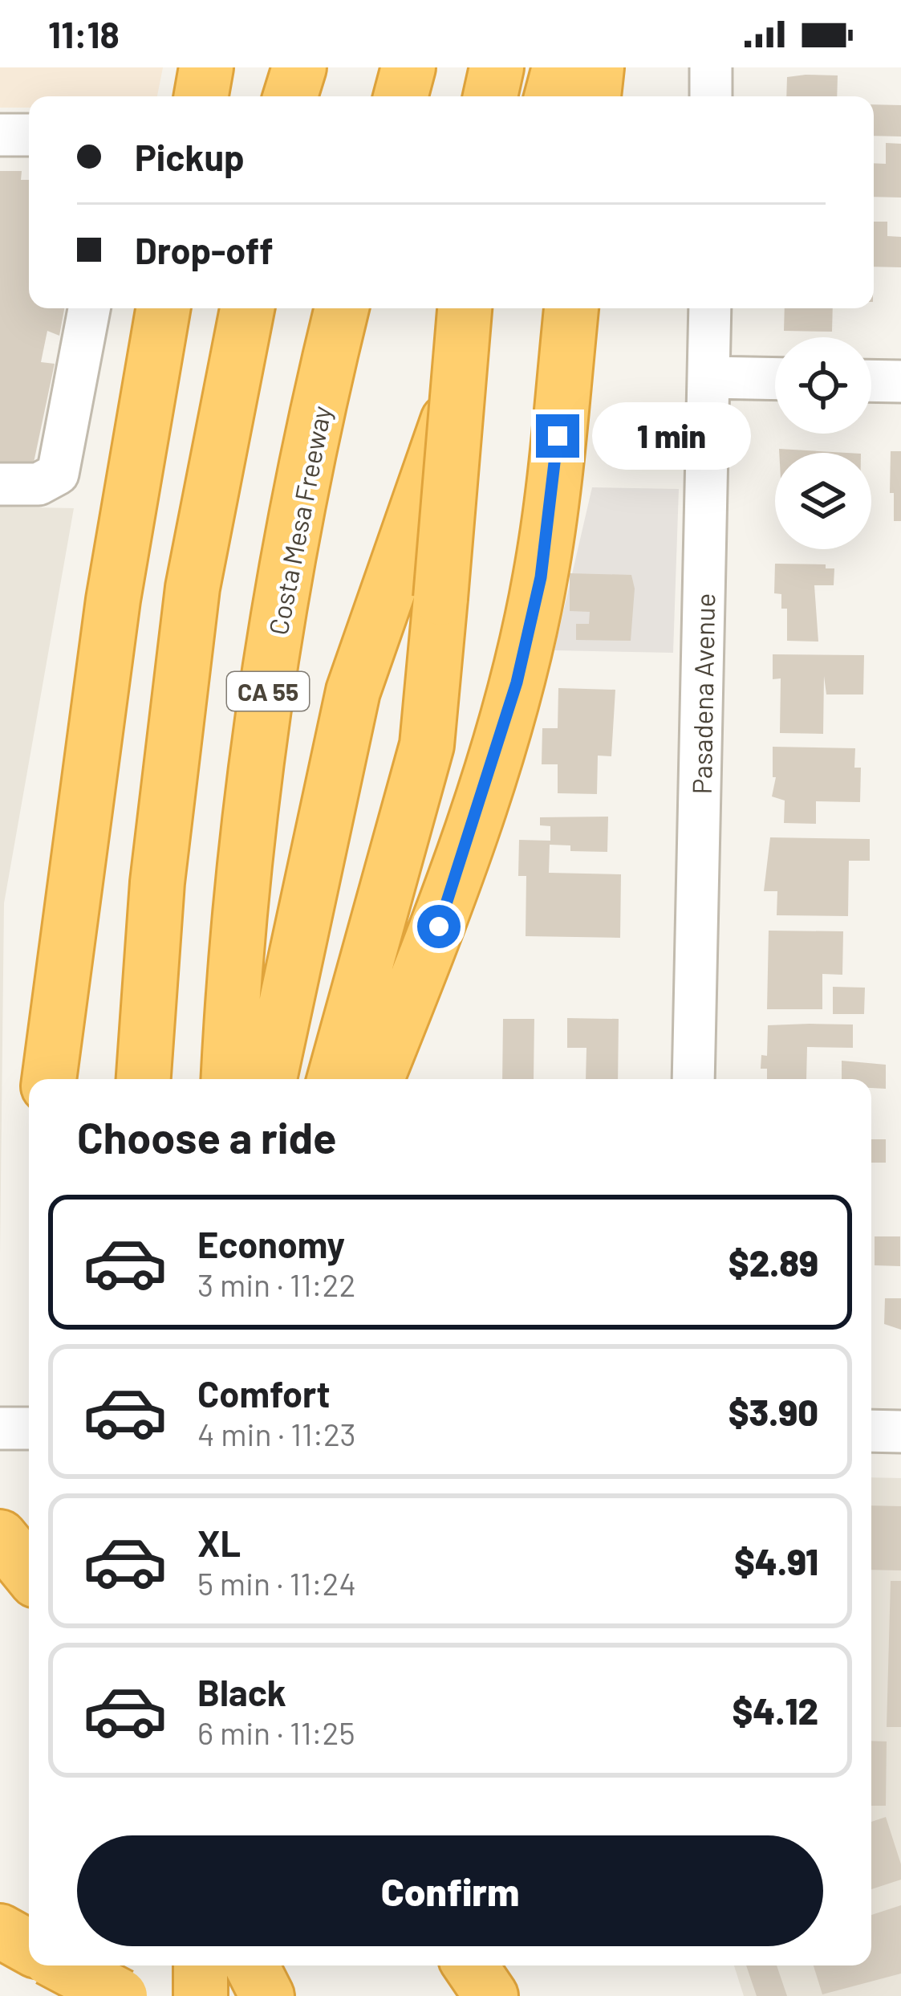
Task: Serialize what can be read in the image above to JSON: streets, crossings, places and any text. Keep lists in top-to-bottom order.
{
  "streets": {
    "highway": ["Costa Mesa Freeway", "CA 55"],
    "street": ["Pasadena Avenue"]
  },
  "page": {
    "status": "11:18",
    "banner": ["Pickup", "Drop-off"],
    "bubble": "1 min",
    "heading": "Choose a ride",
    "list": [
      {
        "name": "Economy",
        "note": "3 min · 11:22",
        "value": "$2.89"
      },
      {
        "name": "Comfort",
        "note": "4 min · 11:23",
        "value": "$3.90"
      },
      {
        "name": "XL",
        "note": "5 min · 11:24",
        "value": "$4.91"
      },
      {
        "name": "Black",
        "note": "6 min · 11:25",
        "value": "$4.12"
      }
    ],
    "buttons": "Confirm"
  }
}
